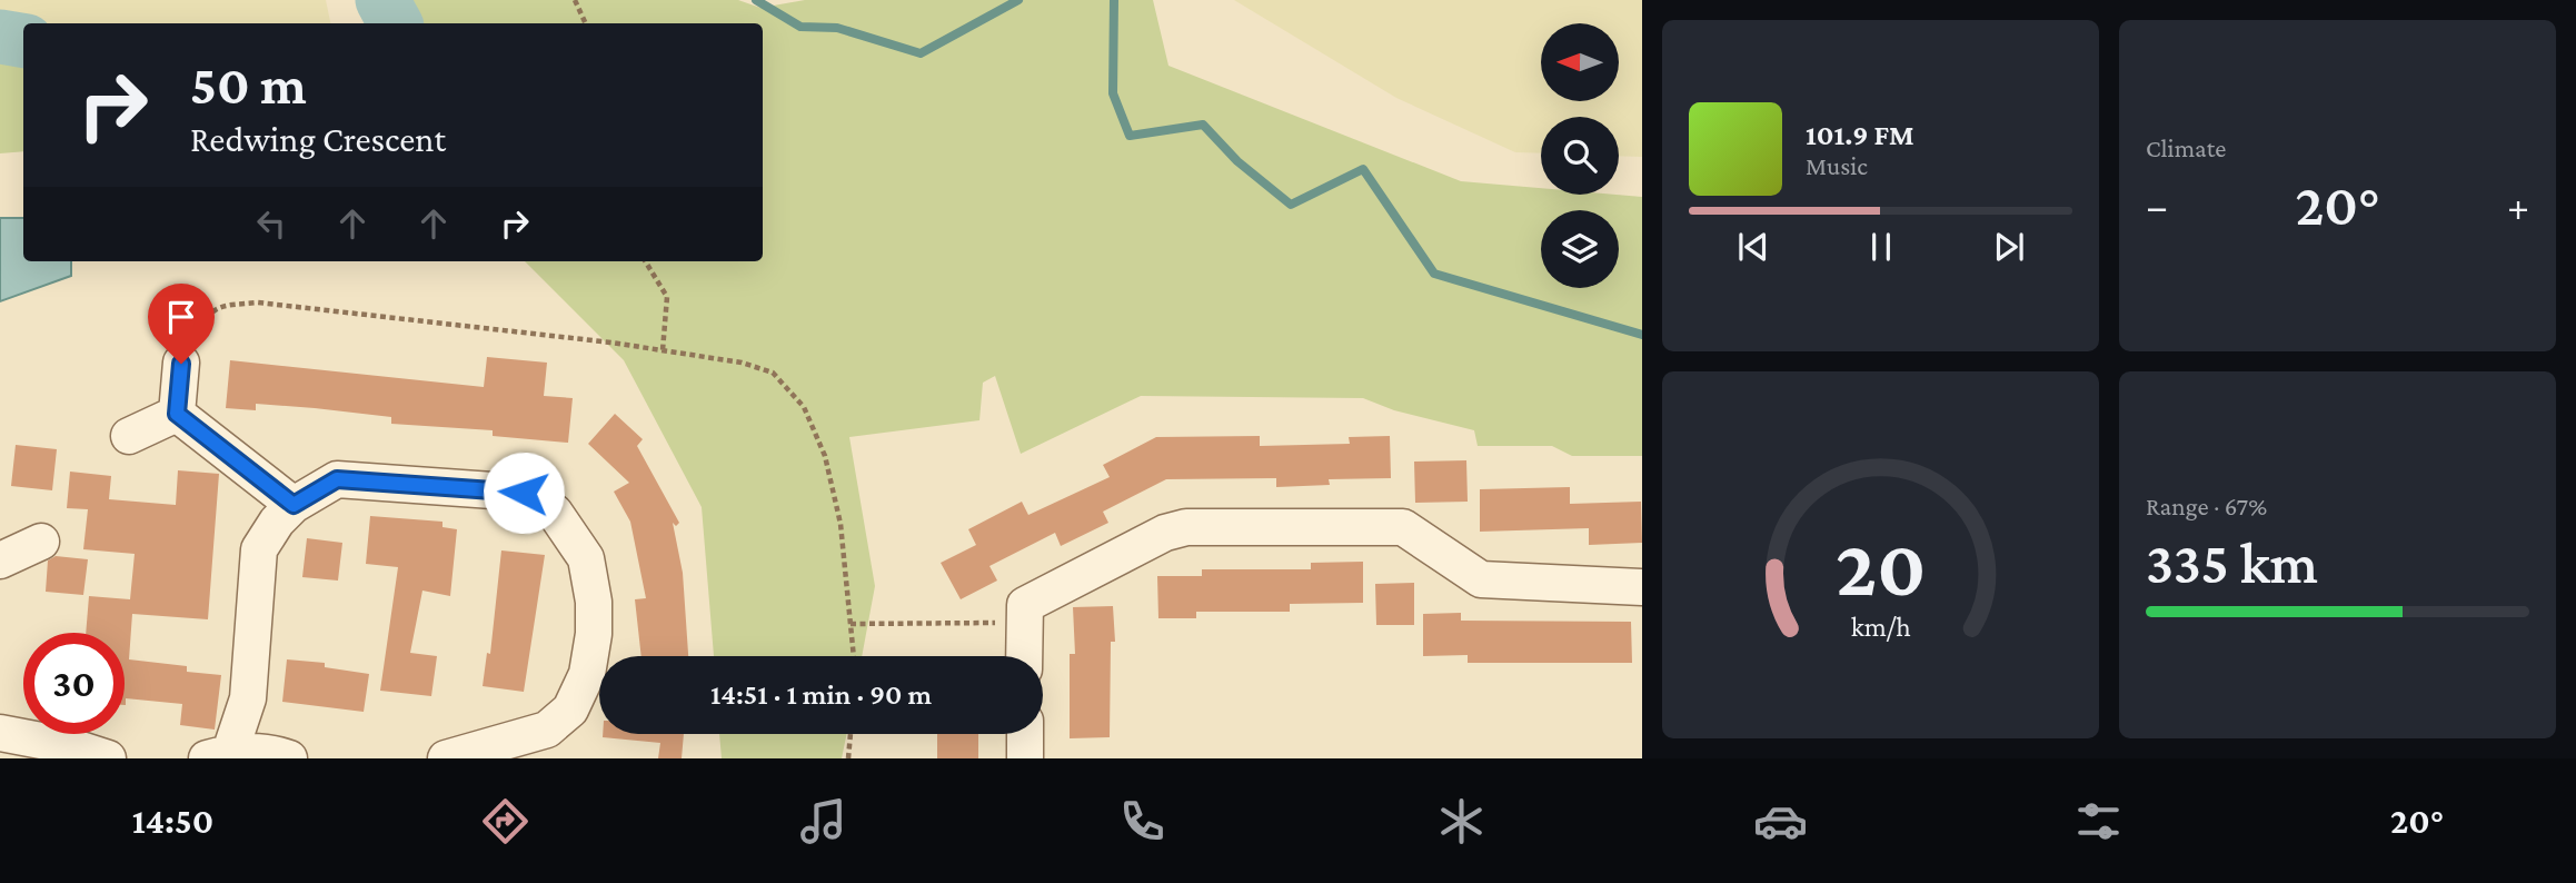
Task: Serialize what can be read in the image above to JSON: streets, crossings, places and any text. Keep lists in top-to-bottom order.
{
  "north": "left",
  "page": {
    "tile": [
      "Climate",
      ["Range · 67%", "335 km"]
    ],
    "turn": ["50 m", "Redwing Crescent"],
    "song": ["101.9 FM", "Music"],
    "heat": ["−", "20°", "+"],
    "limit": "30",
    "trip": "14:51 · 1 min · 90 m",
    "tabs": ["14:50", "20°"],
    "gauge": ["20", "km/h"]
  }
}
